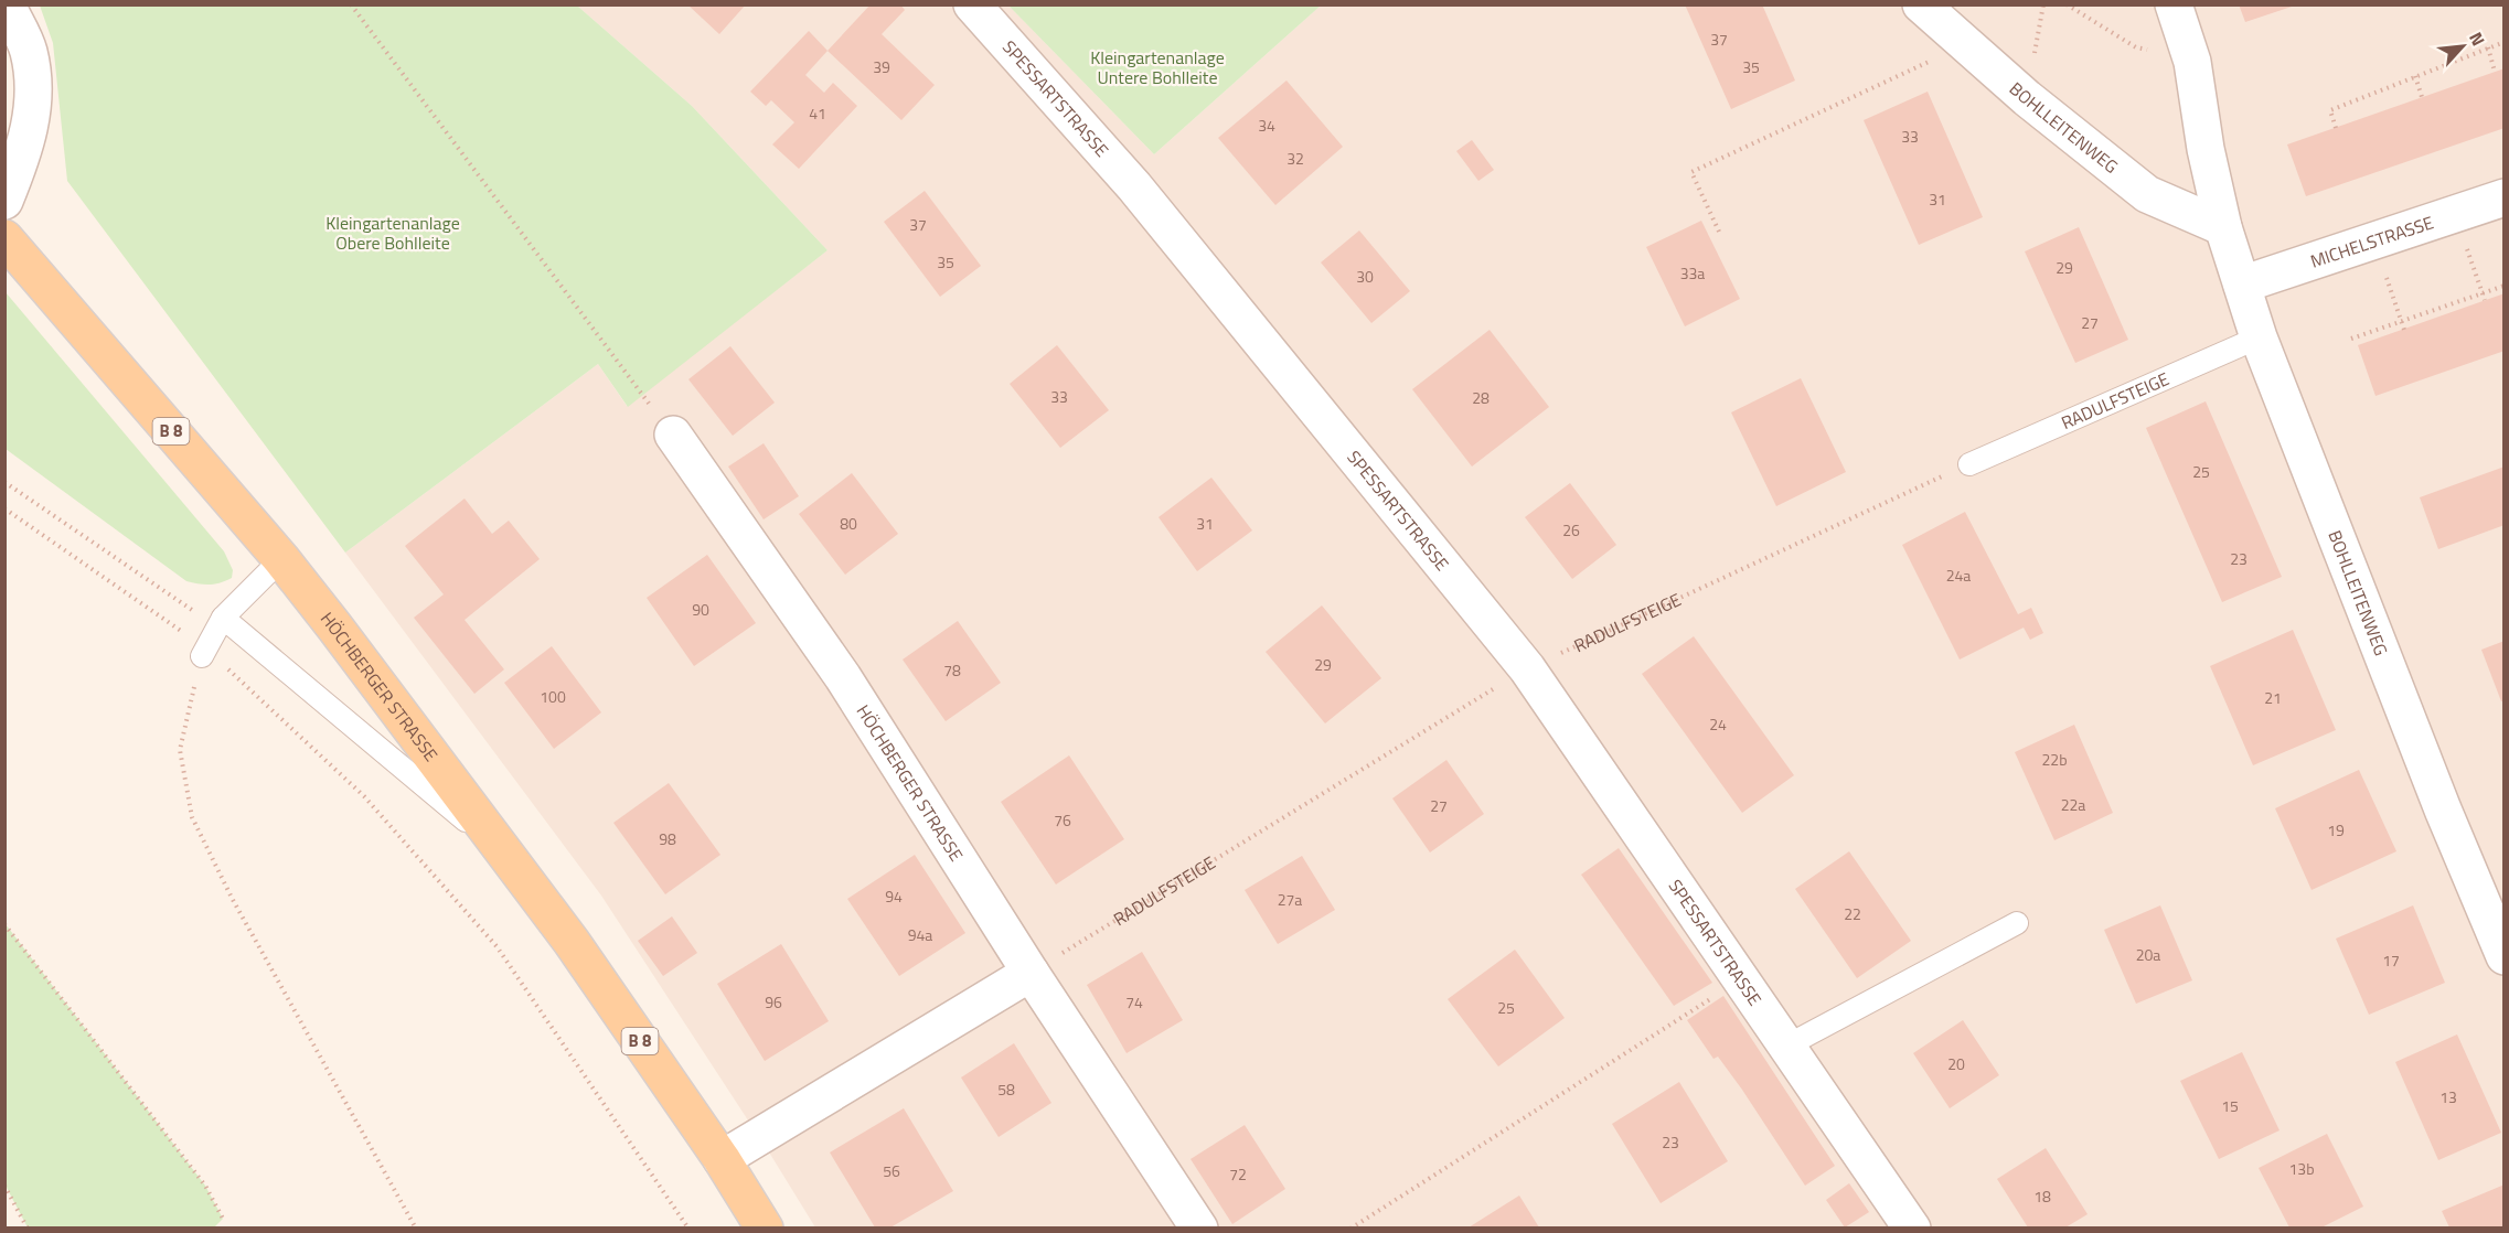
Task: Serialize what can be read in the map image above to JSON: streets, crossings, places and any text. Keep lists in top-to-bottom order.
{
  "streets": {
    "main road": ["B 8", "HÖCHBERGER STRASSE"],
    "street": ["SPESSARTSTRASSE", "BOHLLEITENWEG", "MICHELSTRASSE"],
    "lane": ["RADULFSTEIGE"]
  },
  "crossings": [
    ["SPESSARTSTRASSE", "RADULFSTEIGE"],
    ["BOHLLEITENWEG", "MICHELSTRASSE"],
    ["BOHLLEITENWEG", "RADULFSTEIGE"],
    ["RADULFSTEIGE", "HÖCHBERGER STRASSE"]
  ],
  "parks": ["Kleingartenanlage Untere Bohlleite", "Kleingartenanlage Obere Bohlleite"],
  "house_numbers": [
    "37",
    "39",
    "35",
    "41",
    "34",
    "33",
    "32",
    "31",
    "37",
    "35",
    "29",
    "33a",
    "30",
    "27",
    "33",
    "28",
    "25",
    "80",
    "31",
    "26",
    "23",
    "24a",
    "90",
    "29",
    "78",
    "100",
    "21",
    "24",
    "22b",
    "22a",
    "27",
    "76",
    "19",
    "98",
    "94",
    "27a",
    "22",
    "94a",
    "20a",
    "17",
    "96",
    "74",
    "25",
    "20",
    "58",
    "13",
    "15",
    "23",
    "13b",
    "56",
    "72",
    "18"
  ],
  "north": "top right"
}
